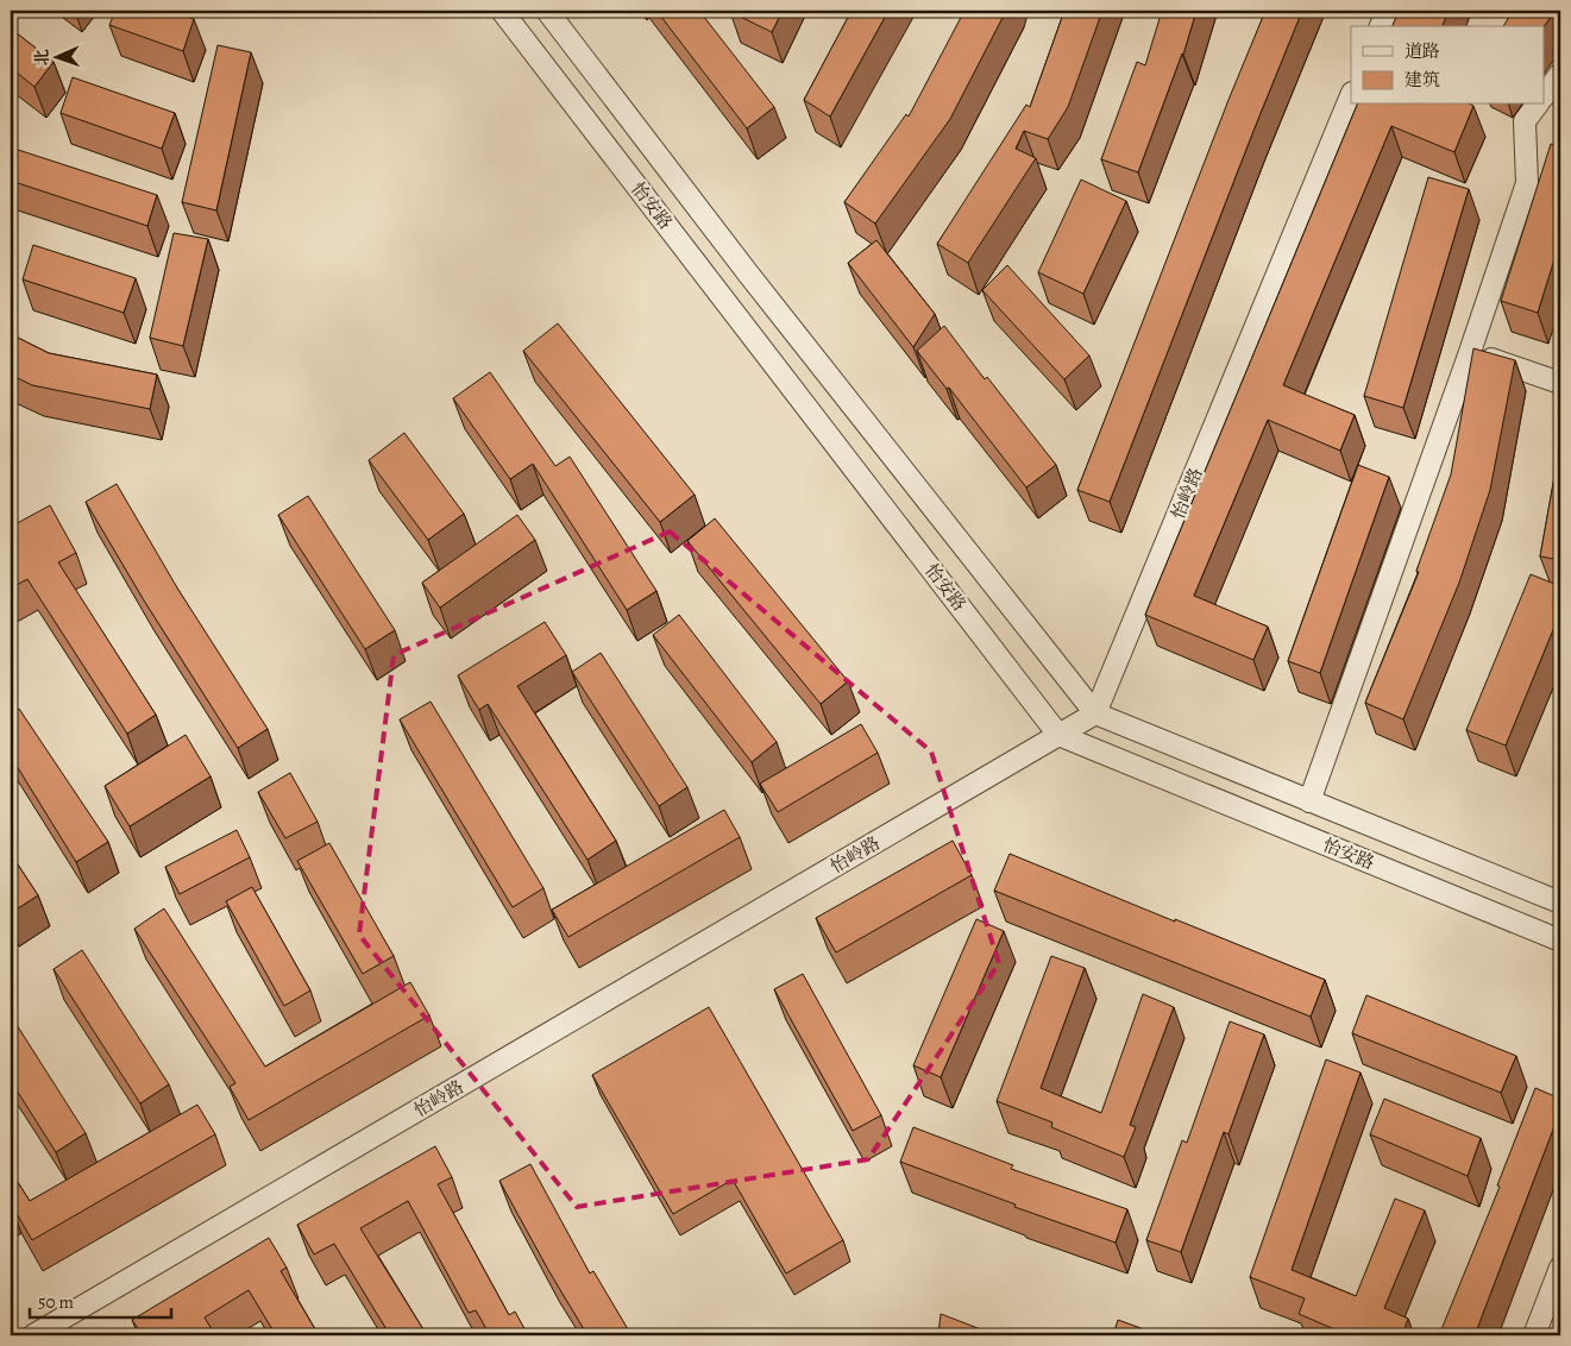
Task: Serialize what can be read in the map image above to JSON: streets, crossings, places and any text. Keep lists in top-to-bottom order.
{
  "streets": {
    "street": ["怡安路", "怡岭路"]
  },
  "crossings": [
    ["怡安路", "怡岭路"]
  ],
  "legend": ["道路", "建筑"],
  "scale_bar": "50 m",
  "north": "left"
}
